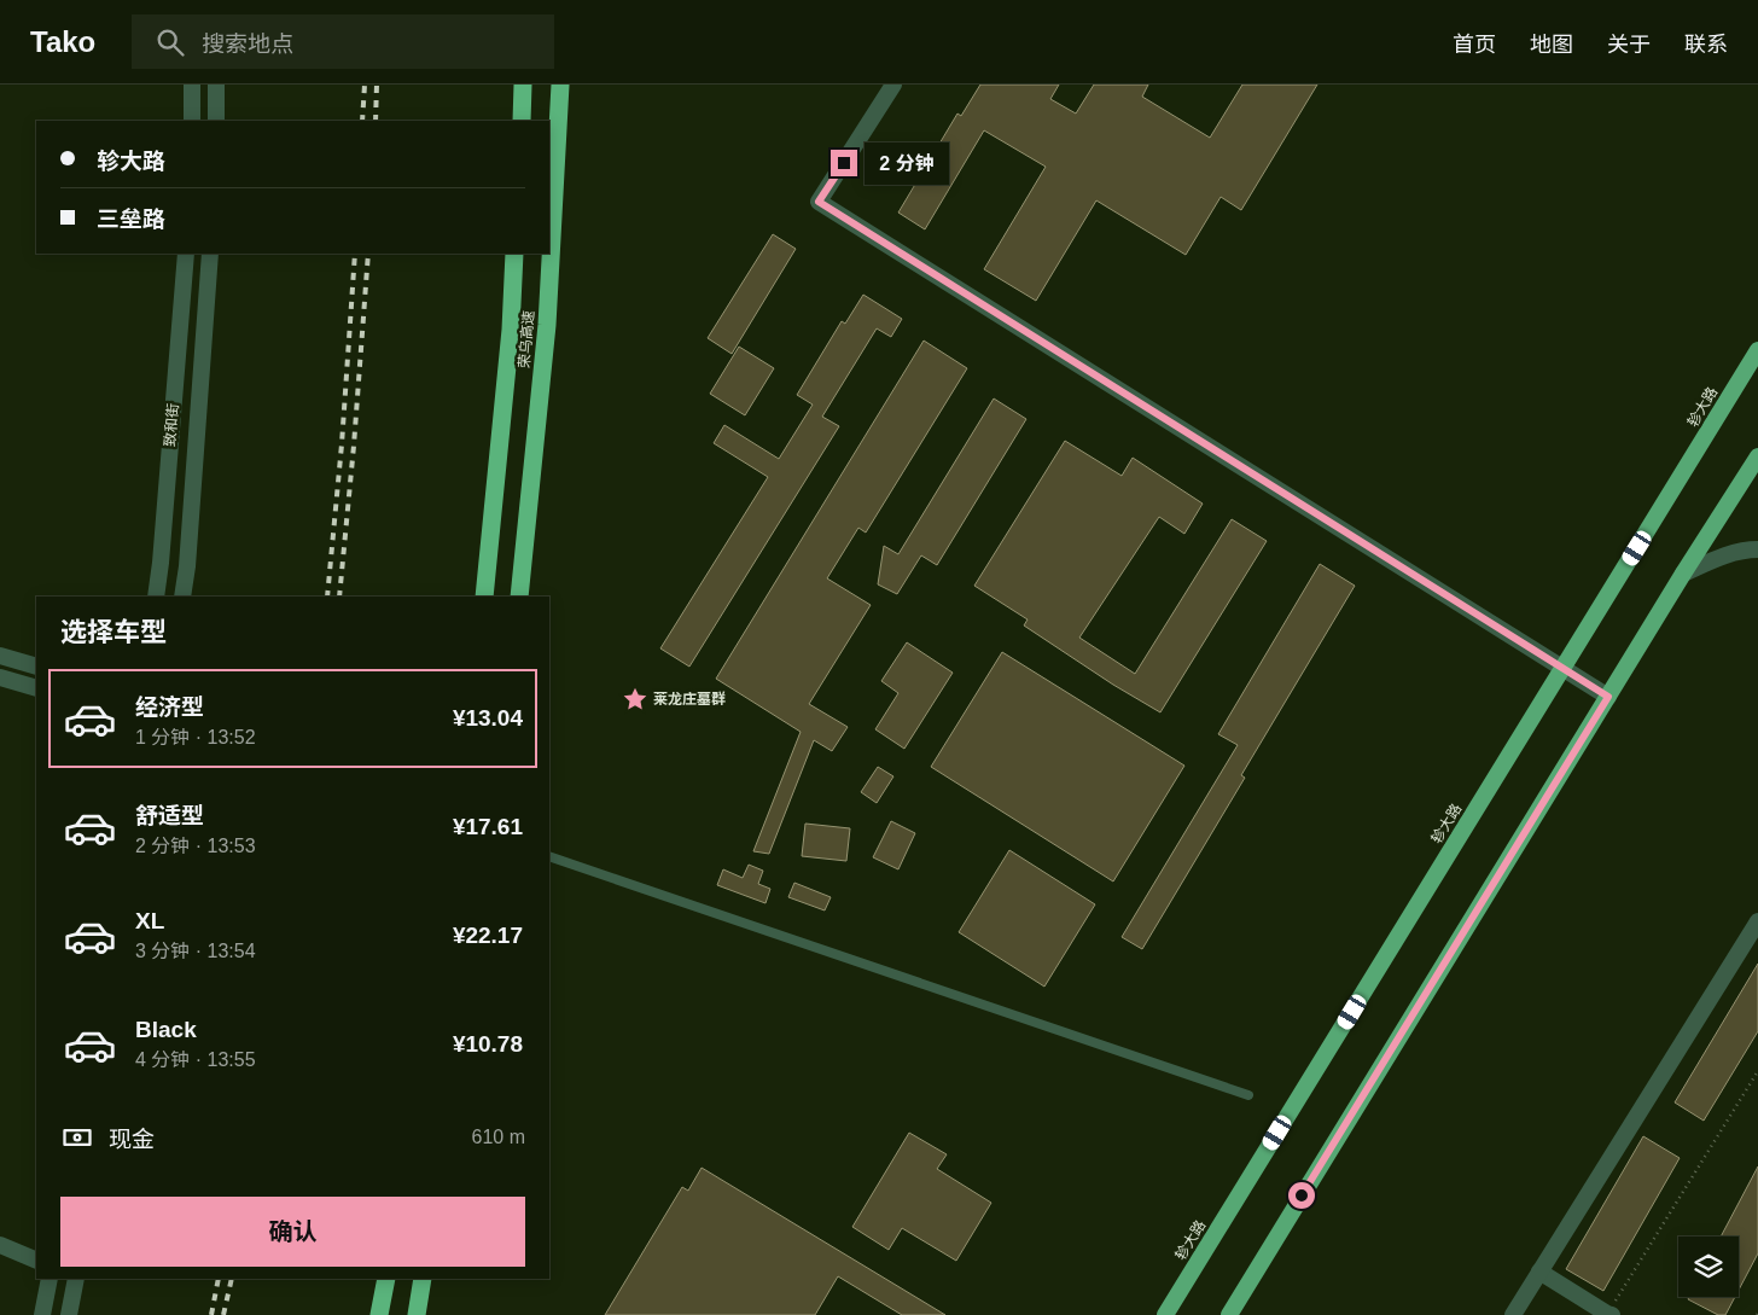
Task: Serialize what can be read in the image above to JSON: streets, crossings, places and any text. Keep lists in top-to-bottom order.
{
  "streets": {
    "highway": ["荣乌高速", "轸大路"],
    "street": ["致和街"]
  },
  "places": {
    "place": ["莱龙庄墓群"]
  },
  "page": {
    "header": "Tako",
    "search": "搜索地点",
    "nav": [
      "首页",
      "地图",
      "关于",
      "联系"
    ],
    "banner": ["轸大路", "三垒路"],
    "bubble": "2 分钟",
    "heading": "选择车型",
    "list": [
      {
        "name": "经济型",
        "note": "1 分钟 · 13:52",
        "value": "¥13.04"
      },
      {
        "name": "舒适型",
        "note": "2 分钟 · 13:53",
        "value": "¥17.61"
      },
      {
        "name": "XL",
        "note": "3 分钟 · 13:54",
        "value": "¥22.17"
      },
      {
        "name": "Black",
        "note": "4 分钟 · 13:55",
        "value": "¥10.78"
      }
    ],
    "pay": ["现金", "610 m"],
    "buttons": "确认"
  }
}
